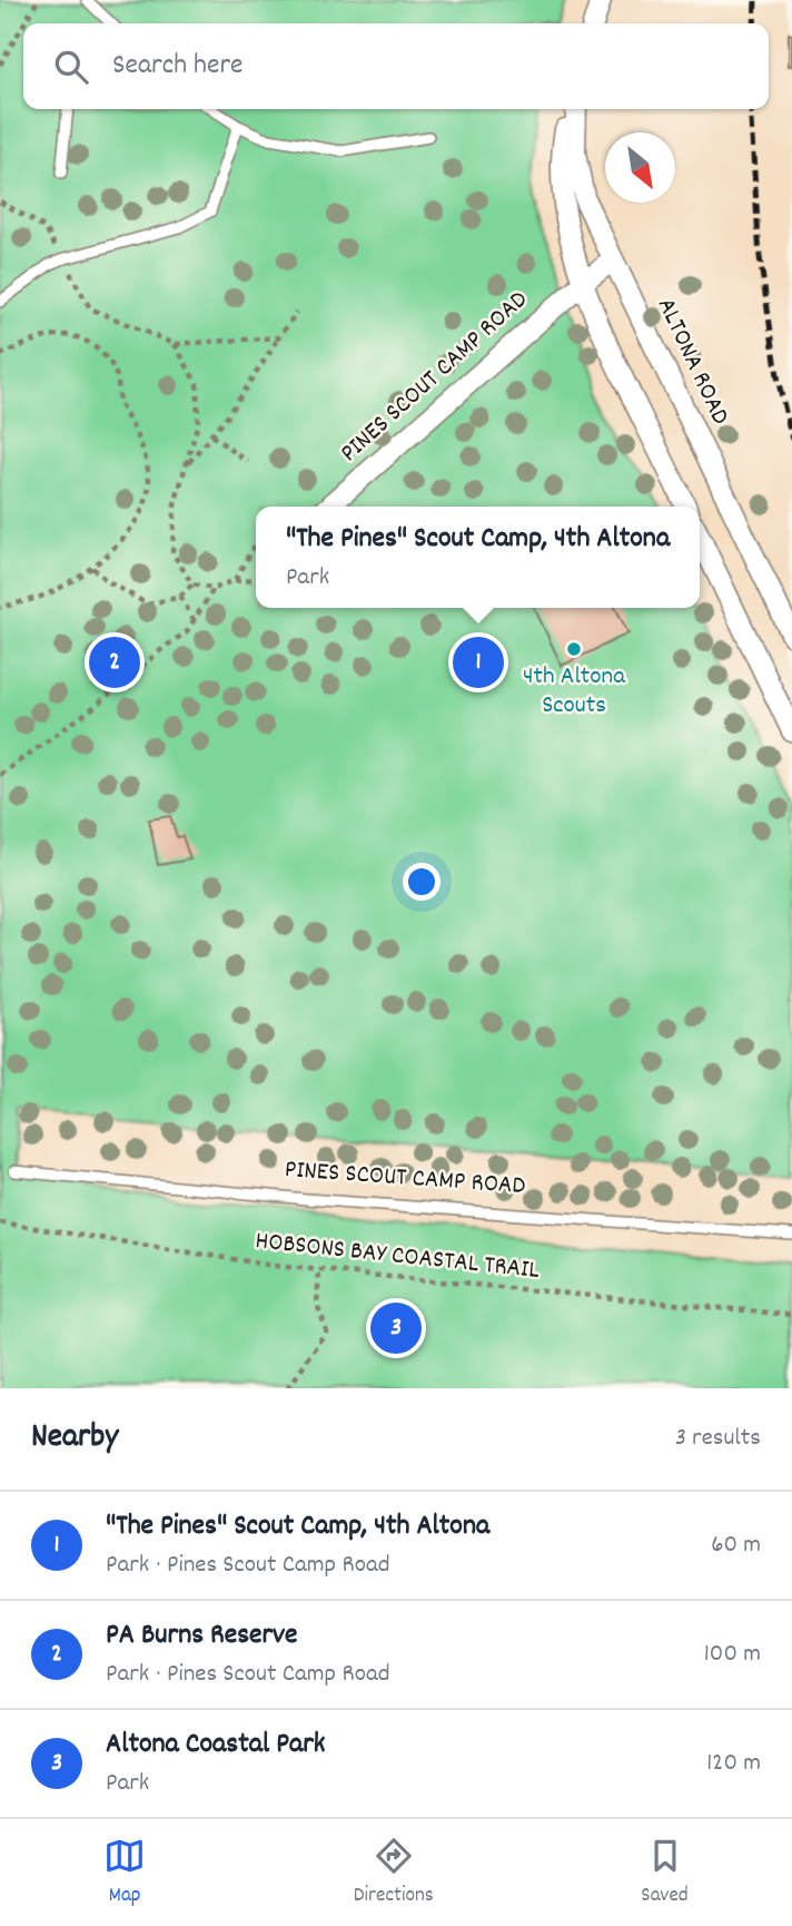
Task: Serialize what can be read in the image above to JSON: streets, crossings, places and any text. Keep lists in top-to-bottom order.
{
  "streets": {
    "street": ["ALTONA ROAD", "PINES SCOUT CAMP ROAD"],
    "path": ["HOBSONS BAY COASTAL TRAIL"]
  },
  "crossings": [
    ["ALTONA ROAD", "PINES SCOUT CAMP ROAD"]
  ],
  "places": ["4th Altona Scouts"],
  "north": "bottom right",
  "page": {
    "search": "Search here",
    "popup": ["\"The Pines\" Scout Camp, 4th Altona", "Park"],
    "pins": ["1", "2", "3"],
    "heading": ["Nearby", "3 results"],
    "list": [
      {
        "mark": "1",
        "name": "\"The Pines\" Scout Camp, 4th Altona",
        "note": "Park · Pines Scout Camp Road",
        "value": "60 m"
      },
      {
        "mark": "2",
        "name": "PA Burns Reserve",
        "note": "Park · Pines Scout Camp Road",
        "value": "100 m"
      },
      {
        "mark": "3",
        "name": "Altona Coastal Park",
        "note": "Park",
        "value": "120 m"
      }
    ],
    "nav": ["Map", "Directions", "Saved"]
  }
}
